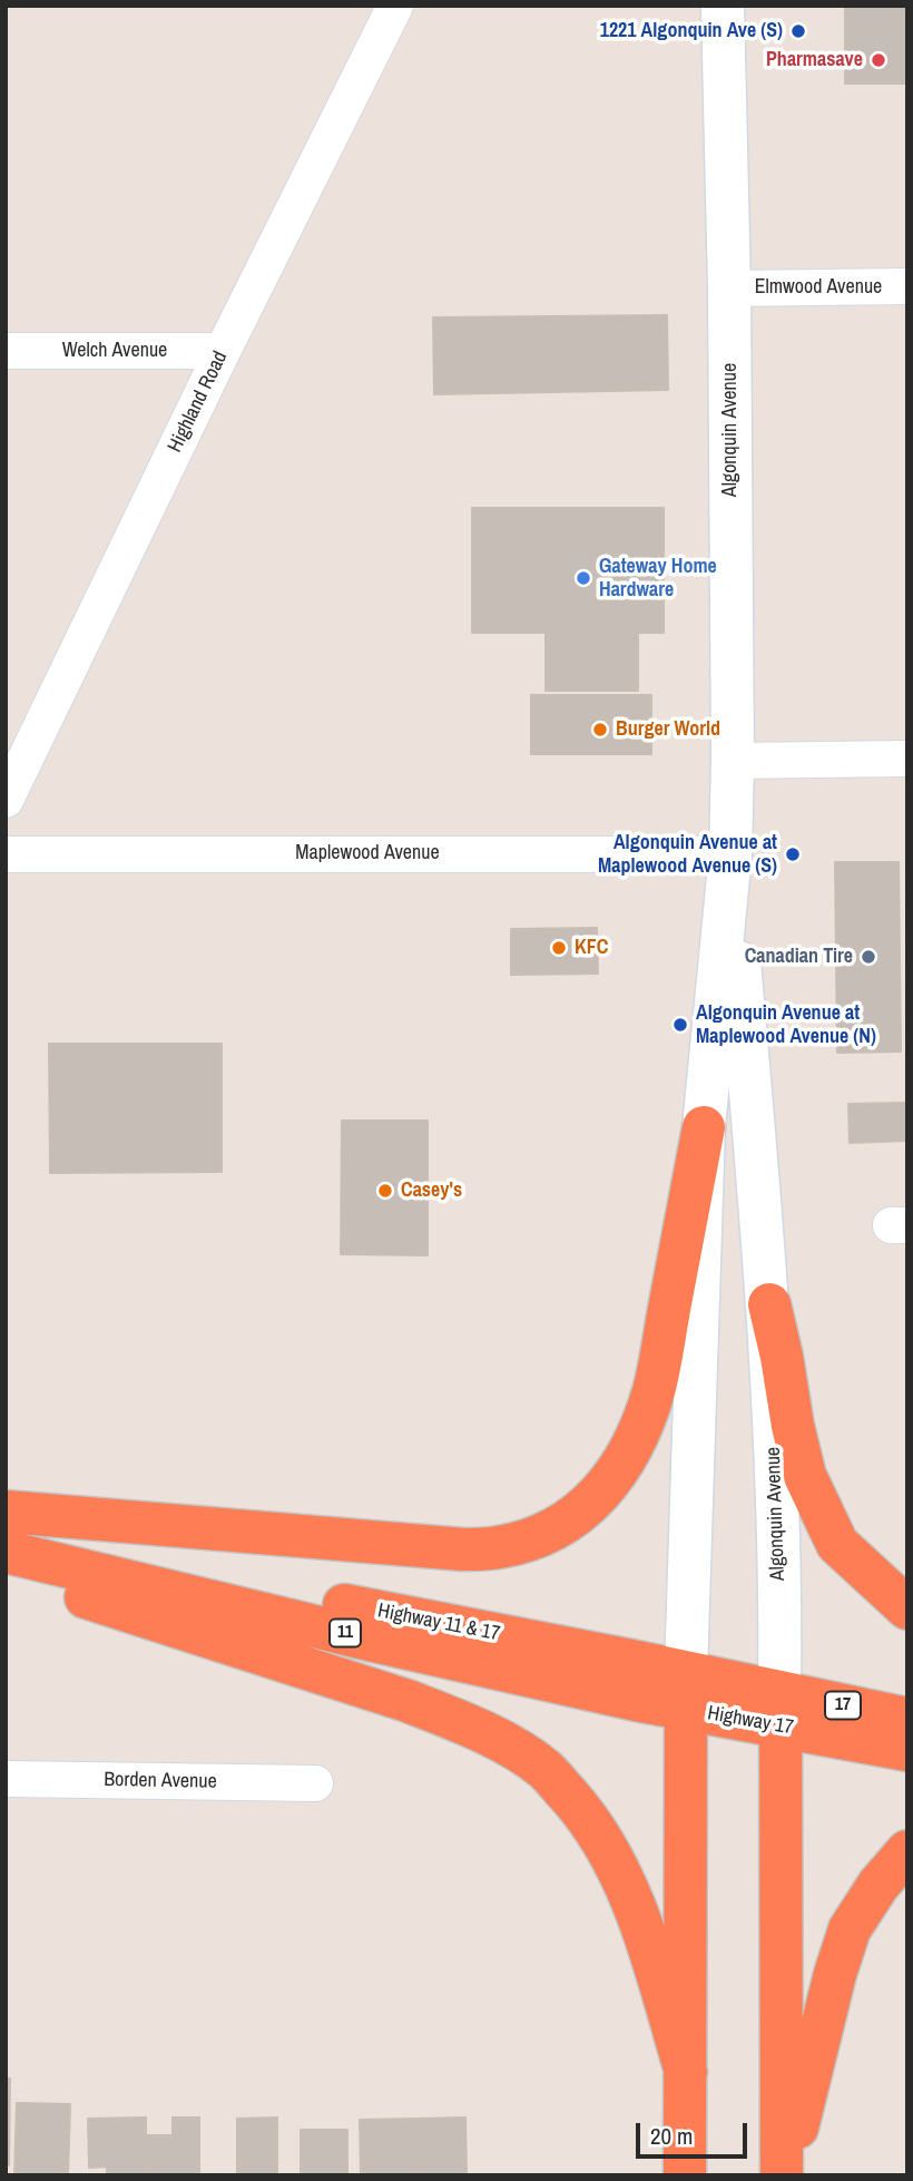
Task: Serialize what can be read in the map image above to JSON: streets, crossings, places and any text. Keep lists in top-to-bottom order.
{
  "streets": {
    "highway": [
      "Algonquin Avenue",
      "Highway 11 & 17",
      "11",
      "17",
      "Highway 17"
    ],
    "street": [
      "Elmwood Avenue",
      "Welch Avenue",
      "Highland Road",
      "Maplewood Avenue",
      "Borden Avenue"
    ]
  },
  "crossings": [
    ["Elmwood Avenue", "Algonquin Avenue"],
    ["Welch Avenue", "Highland Road"],
    ["Algonquin Avenue", "Maplewood Avenue"],
    ["Algonquin Avenue", "Highway 11 & 17"],
    ["Algonquin Avenue", "Highway 17"],
    ["Highway 11 & 17", "Highway 17"]
  ],
  "places": [
    "1221 Algonquin Ave (S)",
    "Pharmasave",
    "Gateway Home Hardware",
    "Burger World",
    "Algonquin Avenue at Maplewood Avenue (S)",
    "KFC",
    "Canadian Tire",
    "Algonquin Avenue at Maplewood Avenue (N)",
    "Casey's"
  ],
  "scale_bar": "20 m"
}
